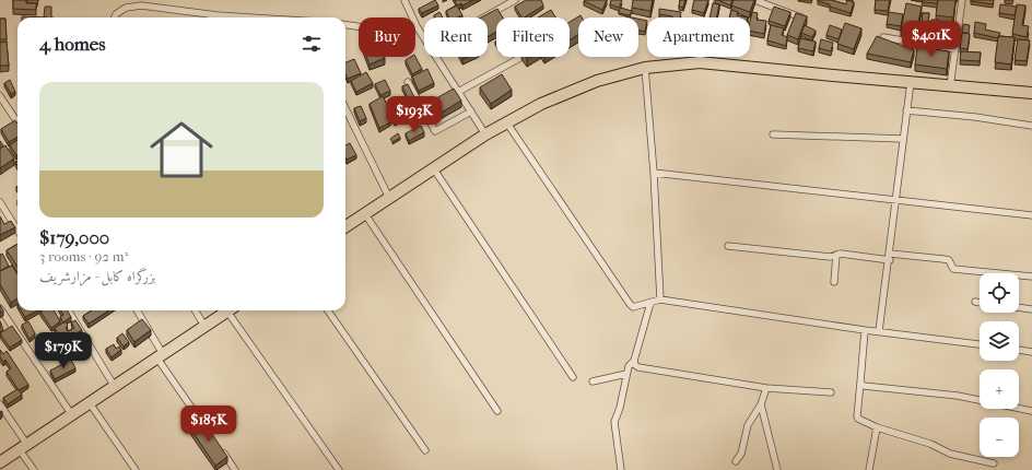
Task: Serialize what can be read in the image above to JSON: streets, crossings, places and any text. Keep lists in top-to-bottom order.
{
  "page": {
    "chip": [
      "Buy",
      "Rent",
      "Filters",
      "New",
      "Apartment"
    ],
    "heading": "4 homes",
    "price": [
      "$401K",
      "$193K",
      "$179K",
      "$185K"
    ],
    "list": [
      {
        "name": "$179,000",
        "note": "3 rooms · 92 m² · بزرگراه کابل - مزارشریف"
      }
    ],
    "map_buttons": ["+", "−"]
  }
}
